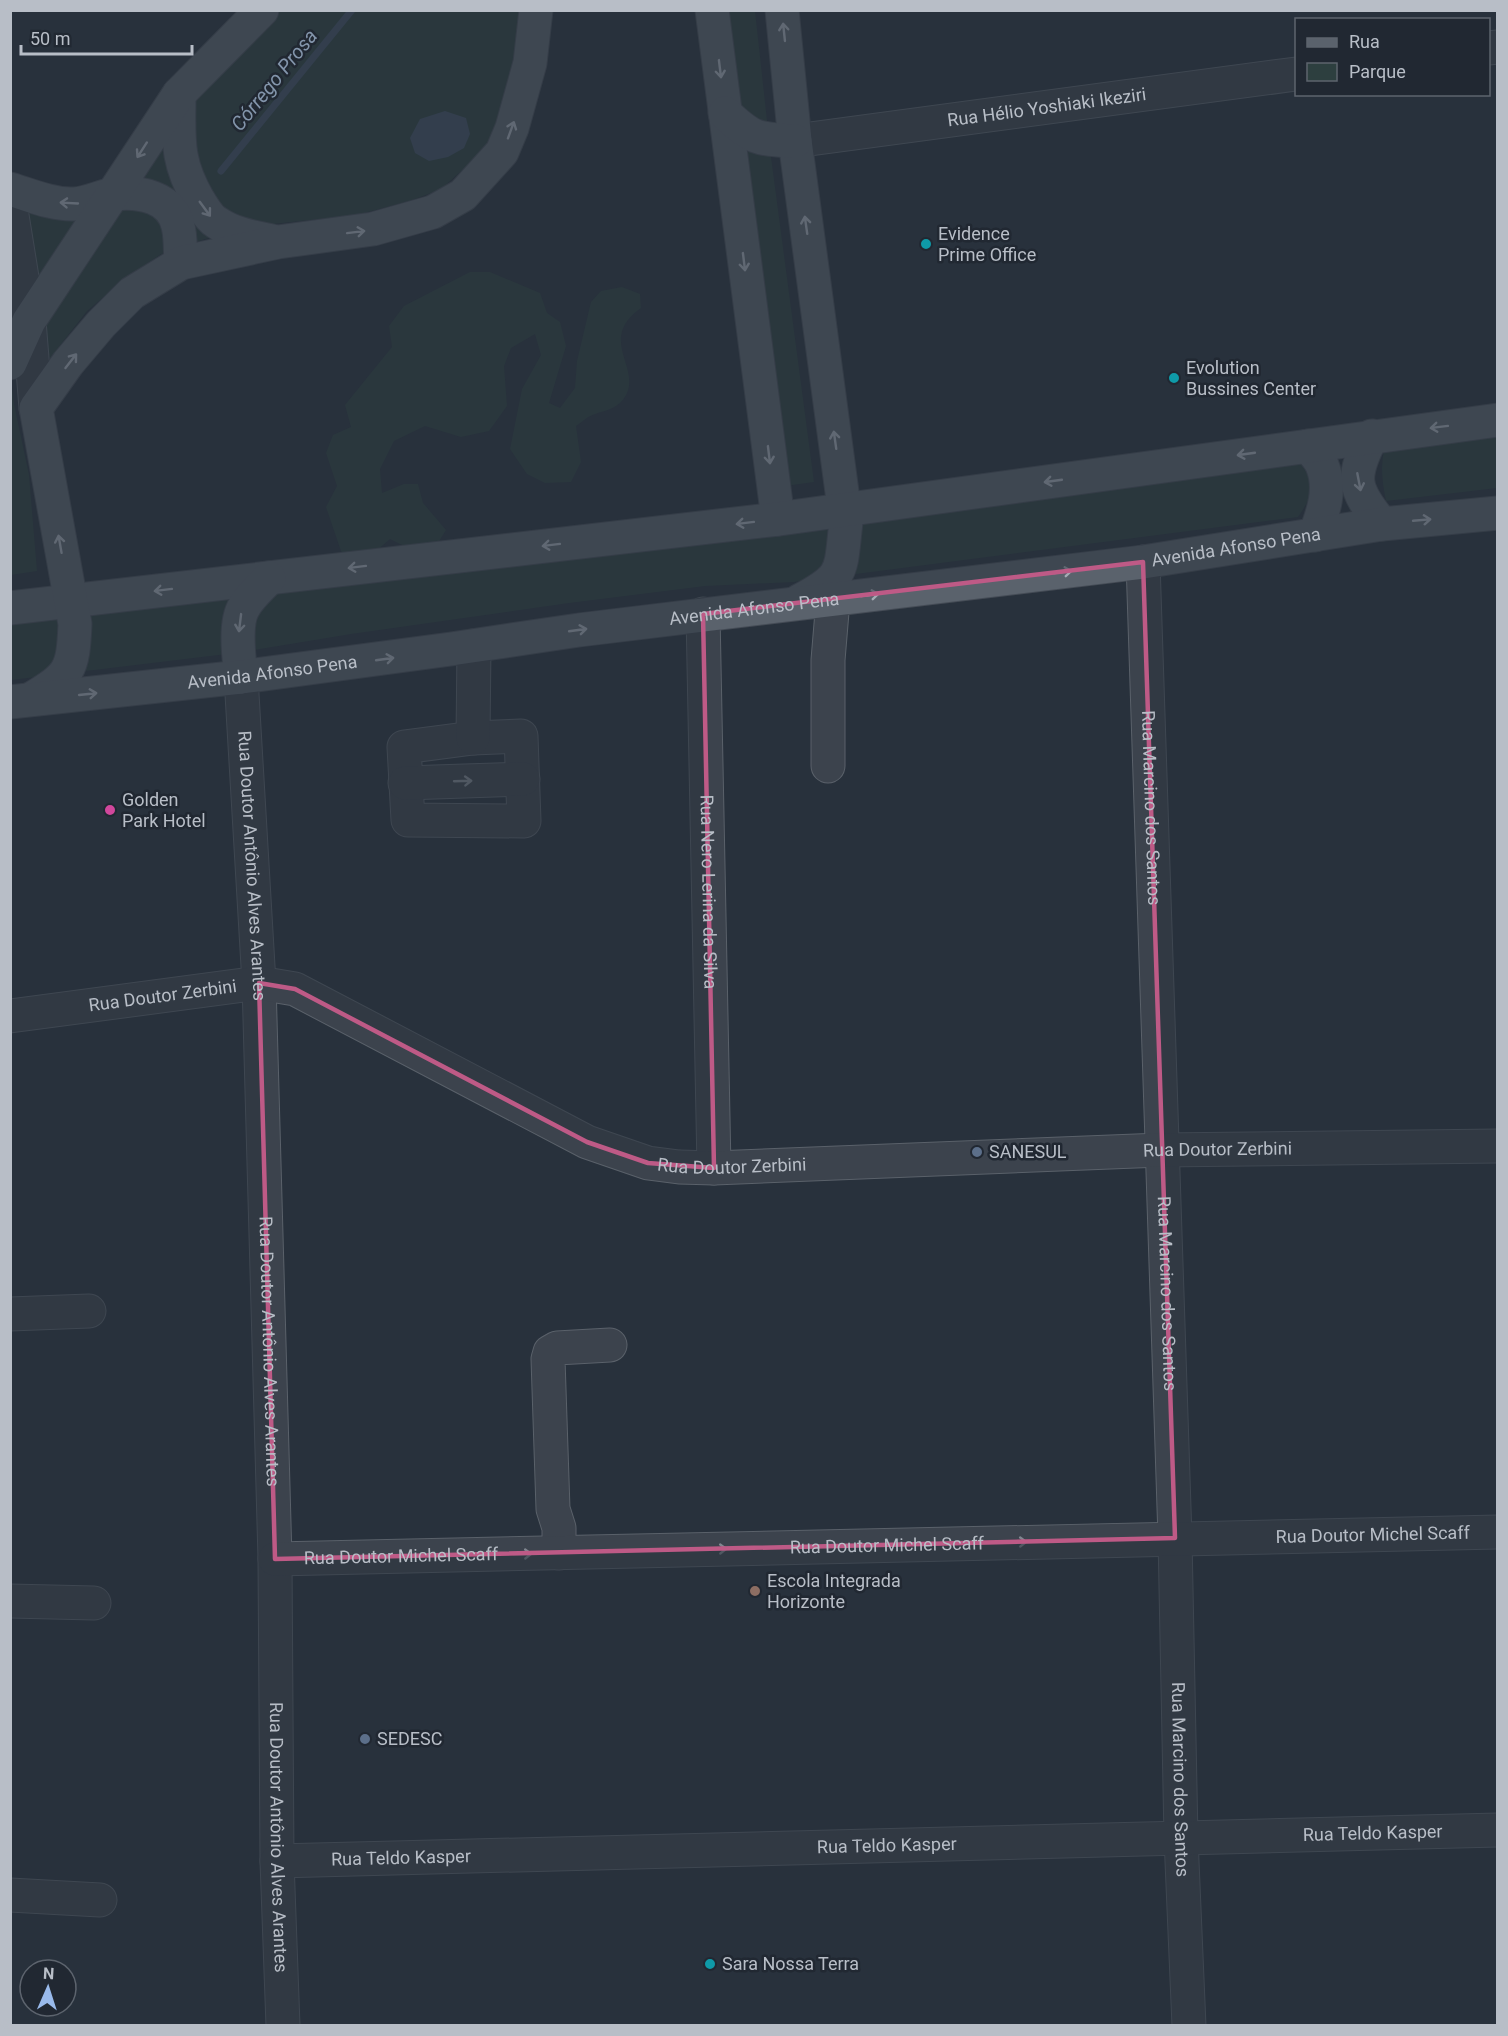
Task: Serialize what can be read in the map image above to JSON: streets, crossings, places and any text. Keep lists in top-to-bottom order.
{
  "streets": {
    "main road": ["Avenida Afonso Pena"],
    "street": [
      "Rua Hélio Yoshiaki Ikeziri",
      "Rua Marcino dos Santos",
      "Rua Doutor Antônio Alves Arantes",
      "Rua Nero Lerina da Silva",
      "Rua Doutor Zerbini",
      "Rua Doutor Michel Scaff",
      "Rua Teldo Kasper"
    ]
  },
  "crossings": [
    ["Avenida Afonso Pena", "Rua Marcino dos Santos"],
    ["Avenida Afonso Pena", "Rua Doutor Antônio Alves Arantes"],
    ["Avenida Afonso Pena", "Rua Nero Lerina da Silva"],
    ["Rua Marcino dos Santos", "Rua Doutor Zerbini"],
    ["Rua Marcino dos Santos", "Rua Doutor Michel Scaff"],
    ["Rua Marcino dos Santos", "Rua Teldo Kasper"],
    ["Rua Doutor Antônio Alves Arantes", "Rua Doutor Zerbini"],
    ["Rua Doutor Antônio Alves Arantes", "Rua Doutor Michel Scaff"],
    ["Rua Doutor Antônio Alves Arantes", "Rua Teldo Kasper"],
    ["Rua Nero Lerina da Silva", "Rua Doutor Zerbini"]
  ],
  "one_way": ["Rua Doutor Michel Scaff"],
  "water": ["Córrego Prosa"],
  "places": [
    "Evidence Prime Office",
    "Evolution Bussines Center",
    "Golden Park Hotel",
    "SANESUL",
    "Escola Integrada Horizonte",
    "SEDESC",
    "Sara Nossa Terra"
  ],
  "legend": ["Rua", "Parque"],
  "scale_bar": "50 m",
  "north": "top"
}
